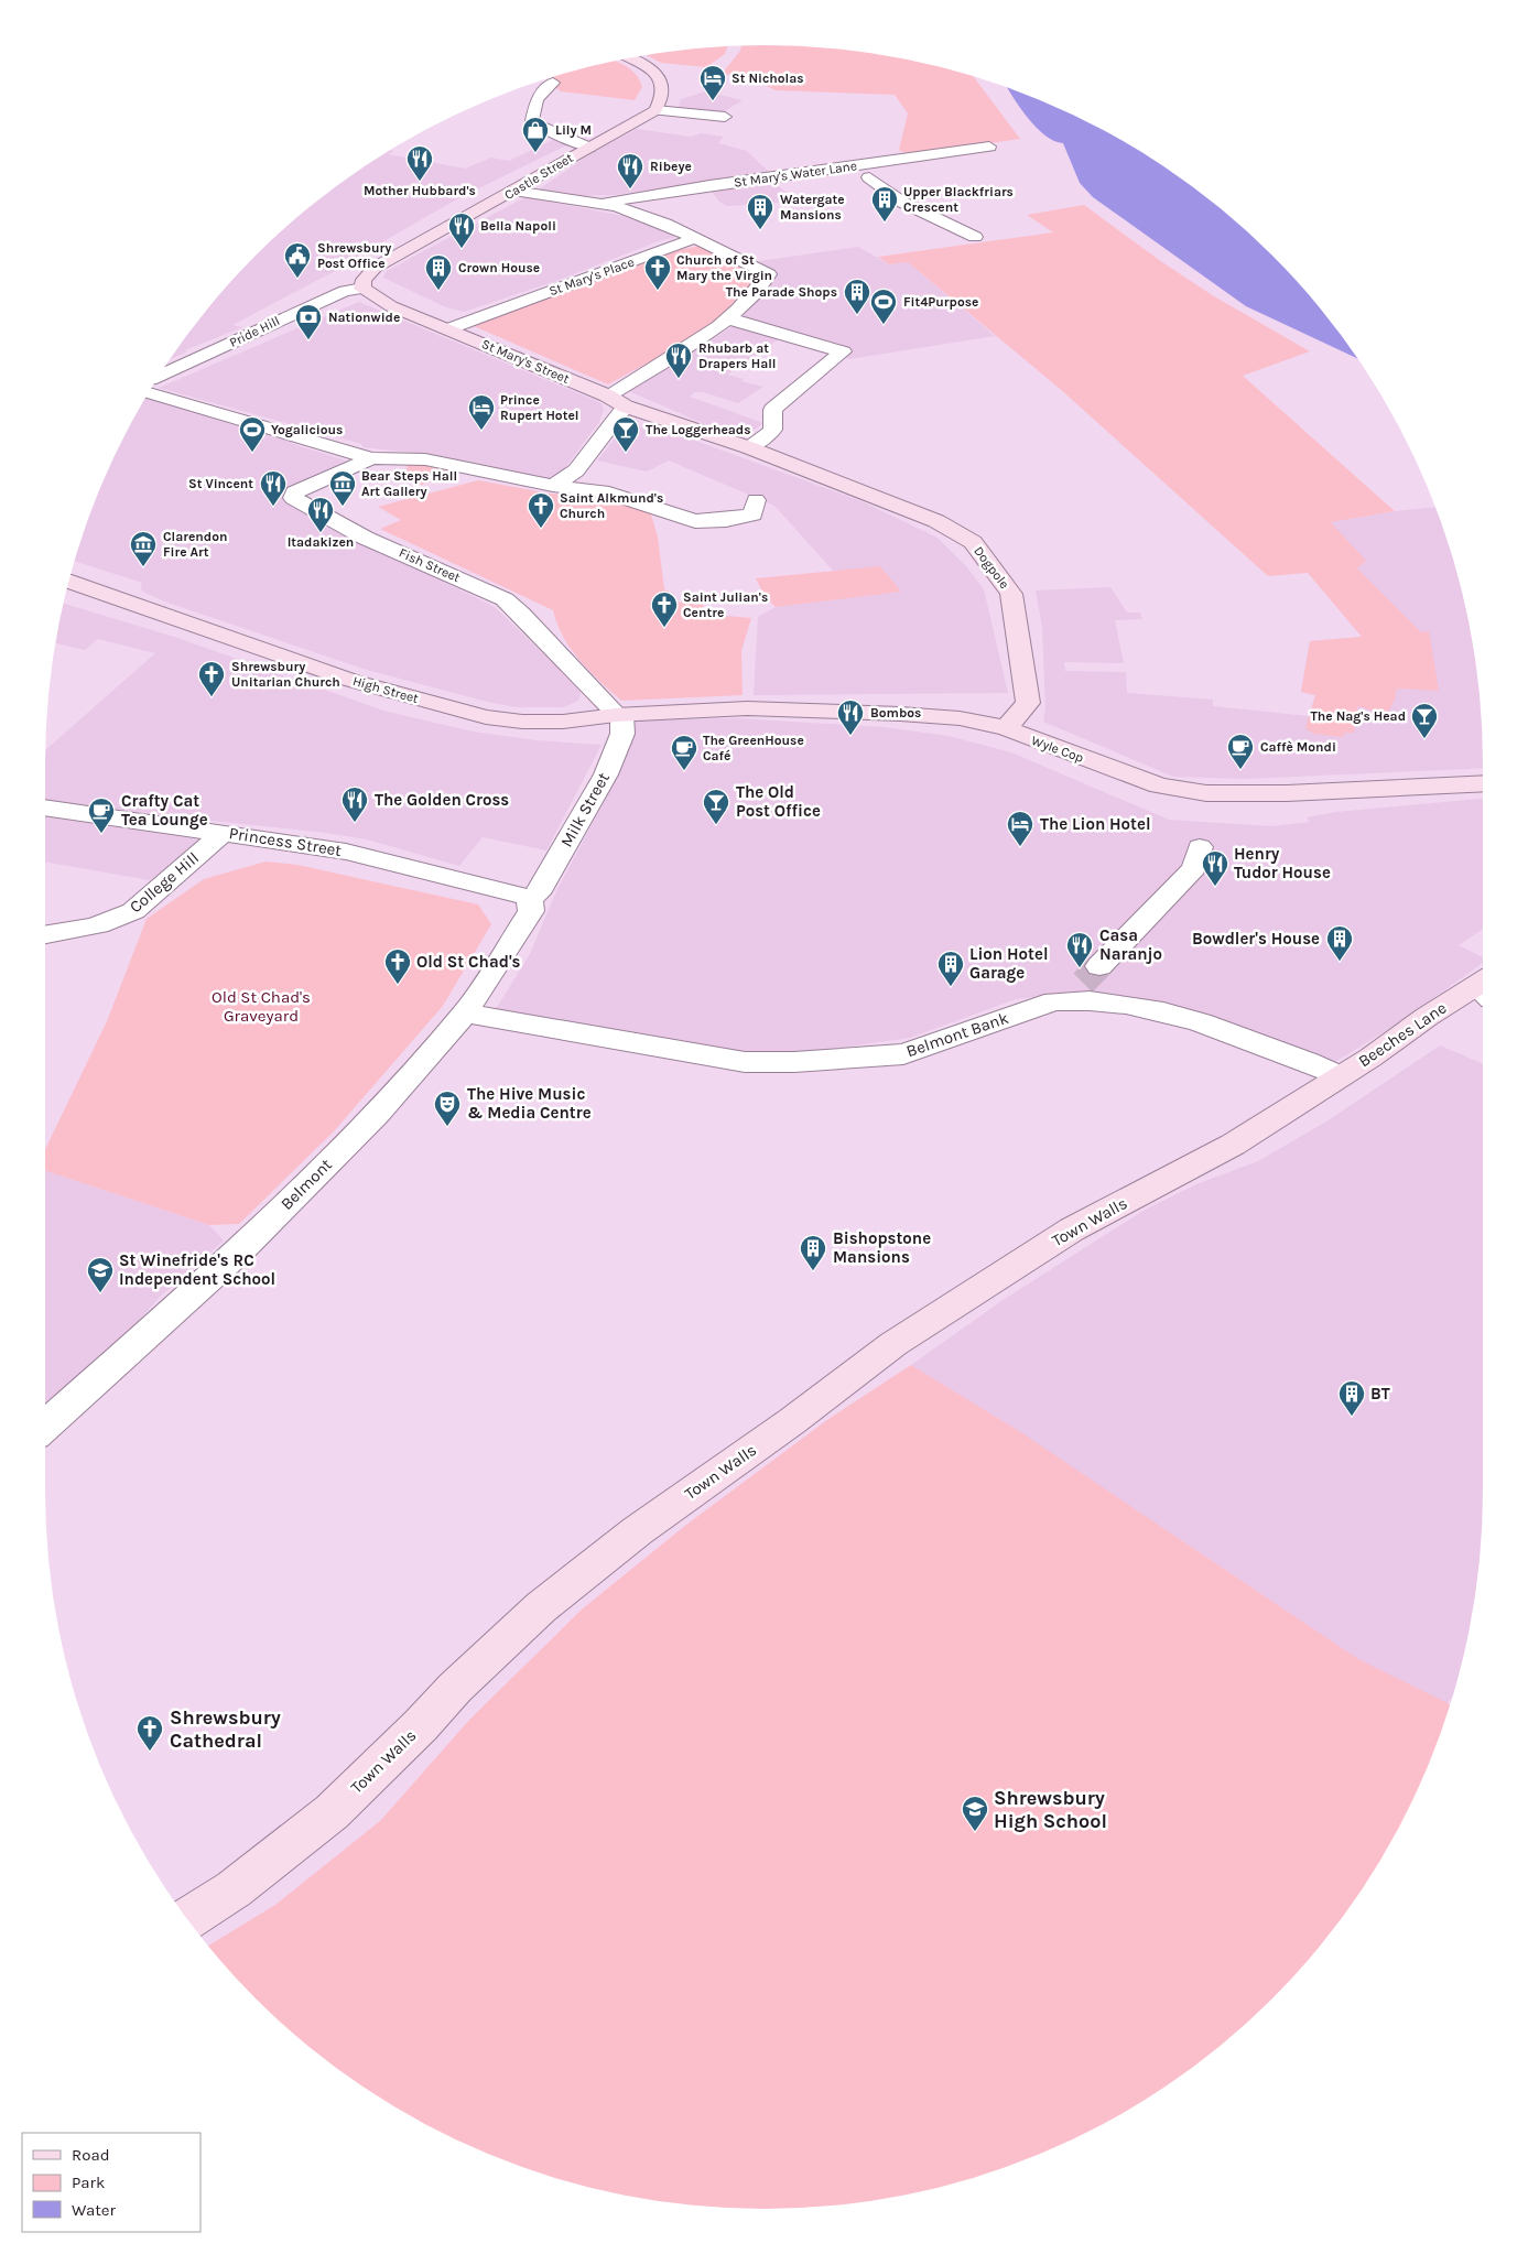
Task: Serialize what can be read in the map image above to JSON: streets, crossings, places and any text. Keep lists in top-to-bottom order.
{
  "streets": {
    "street": [
      "St Mary's Water Lane",
      "Castle Street",
      "St Mary's Place",
      "Pride Hill",
      "St Mary's Street",
      "Fish Street",
      "Dogpole",
      "High Street",
      "Wyle Cop",
      "Milk Street",
      "Princess Street",
      "College Hill",
      "Belmont Bank",
      "Beeches Lane",
      "Belmont",
      "Town Walls"
    ]
  },
  "crossings": [
    ["Castle Street", "Pride Hill"],
    ["Castle Street", "St Mary's Street"],
    ["St Mary's Place", "St Mary's Street"],
    ["Pride Hill", "St Mary's Street"],
    ["St Mary's Street", "Dogpole"],
    ["Fish Street", "High Street"],
    ["Fish Street", "Wyle Cop"],
    ["Fish Street", "Milk Street"],
    ["Dogpole", "Wyle Cop"],
    ["High Street", "Wyle Cop"],
    ["High Street", "Milk Street"],
    ["Wyle Cop", "Milk Street"],
    ["Milk Street", "Princess Street"],
    ["Milk Street", "Belmont"],
    ["Princess Street", "College Hill"],
    ["Princess Street", "Belmont"],
    ["Belmont Bank", "Beeches Lane"],
    ["Belmont Bank", "Belmont"],
    ["Belmont Bank", "Town Walls"],
    ["Beeches Lane", "Town Walls"]
  ],
  "parks": ["Old St Chad's Graveyard"],
  "places": {
    "hotel": ["St Nicholas", "Prince Rupert Hotel", "The Lion Hotel"],
    "shop": ["Lily M"],
    "restaurant": [
      "Mother Hubbard's",
      "Ribeye",
      "Bella Napoli",
      "Rhubarb at Drapers Hall",
      "St Vincent",
      "Itadakizen",
      "Bombos",
      "The Golden Cross",
      "Henry Tudor House",
      "Casa Naranjo"
    ],
    "building": [
      "Upper Blackfriars Crescent",
      "Watergate Mansions",
      "Crown House",
      "The Parade Shops",
      "Bowdler's House",
      "Lion Hotel Garage",
      "Bishopstone Mansions",
      "BT"
    ],
    "public building": ["Shrewsbury Post Office"],
    "church": [
      "Church of St Mary the Virgin",
      "Saint Alkmund's Church",
      "Saint Julian's Centre",
      "Shrewsbury Unitarian Church",
      "Old St Chad's",
      "Shrewsbury Cathedral"
    ],
    "sports": ["Fit4Purpose", "Yogalicious"],
    "bank": ["Nationwide"],
    "bar": ["The Loggerheads", "The Nag's Head", "The Old Post Office"],
    "museum": ["Bear Steps Hall Art Gallery", "Clarendon Fire Art"],
    "cafe": ["Caffè Mondi", "The GreenHouse Café", "Crafty Cat Tea Lounge"],
    "theatre": ["The Hive Music & Media Centre"],
    "school or university": ["St Winefride's RC Independent School", "Shrewsbury High School"]
  },
  "legend": ["Road", "Park", "Water"]
}
